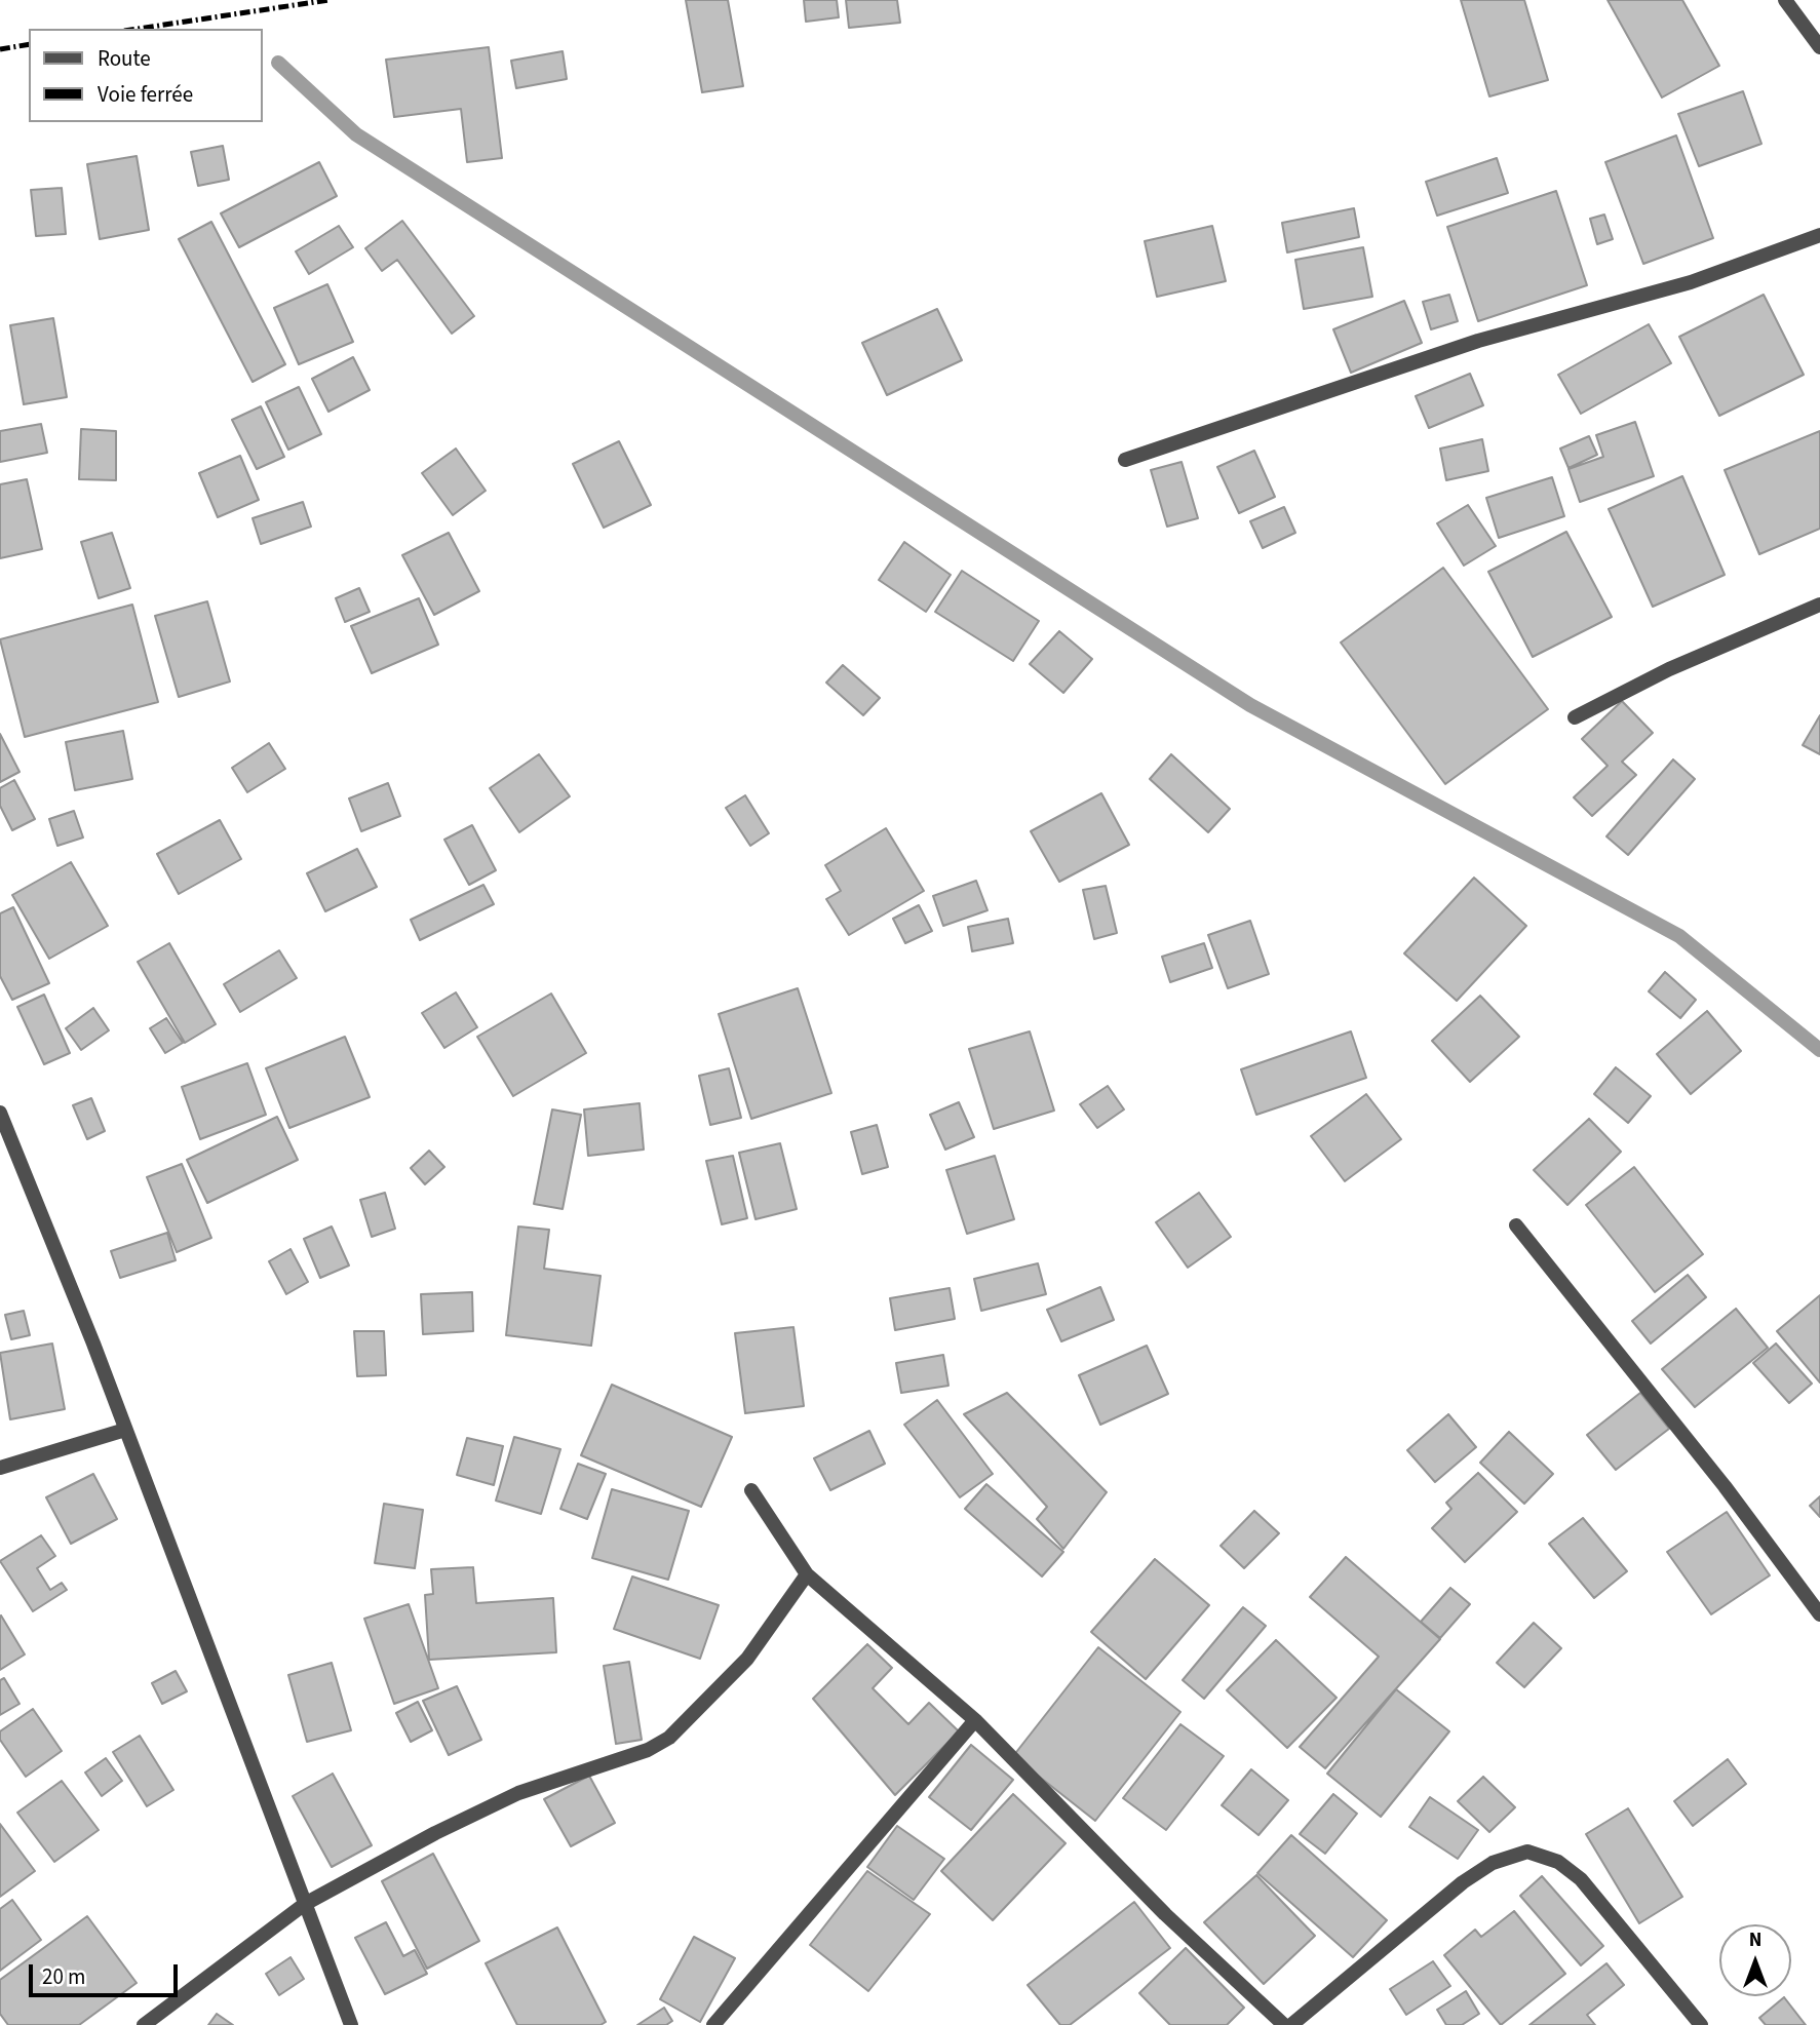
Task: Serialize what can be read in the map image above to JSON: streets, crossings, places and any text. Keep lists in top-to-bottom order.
{
  "legend": ["Route", "Voie ferrée"],
  "scale_bar": "20 m",
  "north": "top"
}
